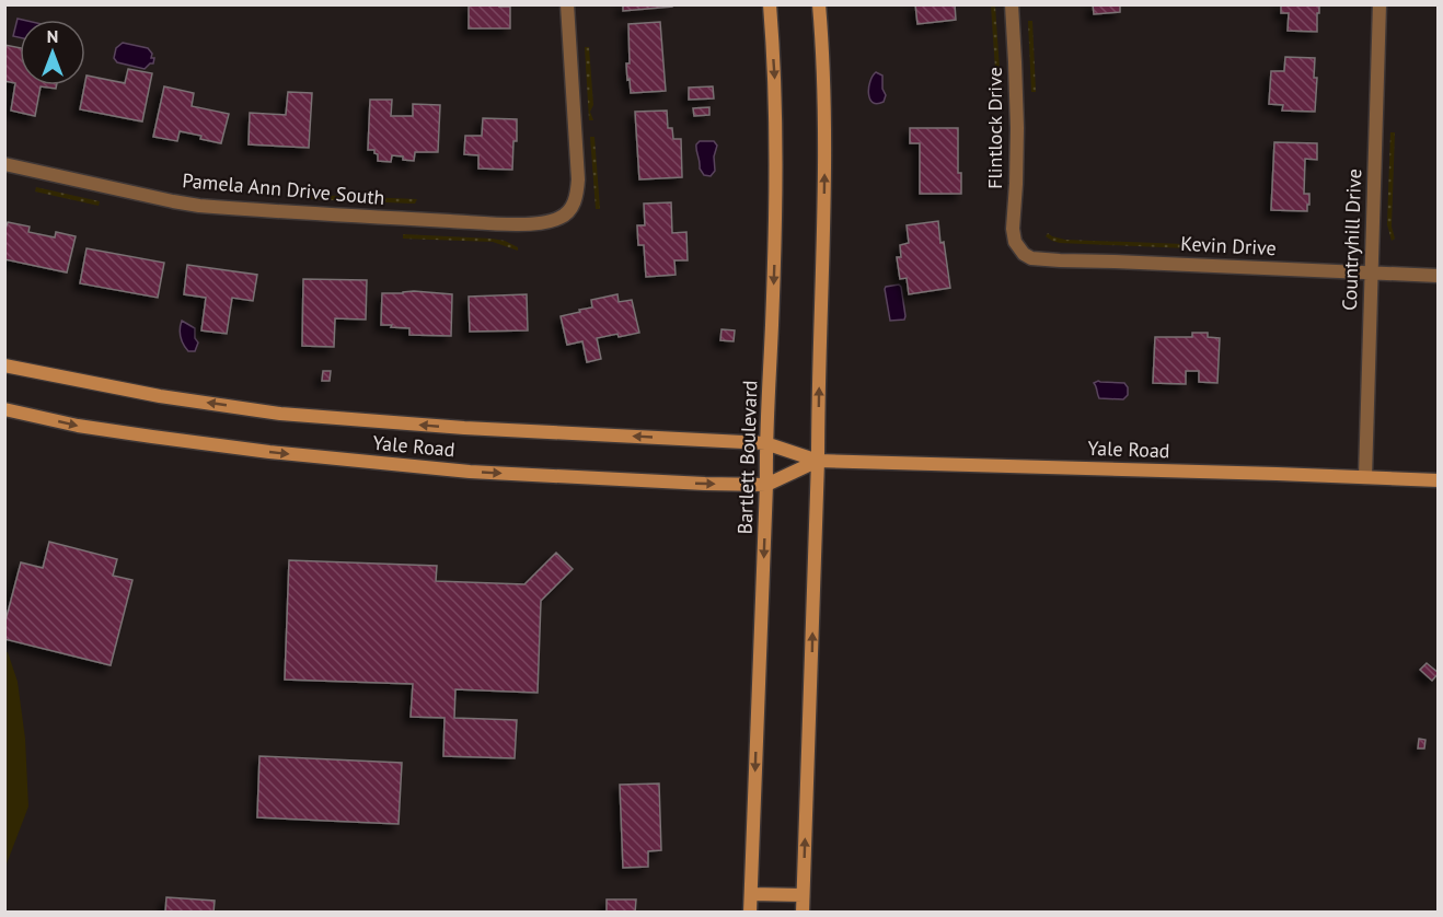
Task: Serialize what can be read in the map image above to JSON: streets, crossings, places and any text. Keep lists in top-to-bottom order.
{
  "streets": {
    "main road": ["Yale Road", "Bartlett Boulevard"],
    "street": [
      "Flintlock Drive",
      "Pamela Ann Drive South",
      "Countryhill Drive",
      "Kevin Drive"
    ]
  },
  "crossings": [
    ["Flintlock Drive", "Kevin Drive"],
    ["Countryhill Drive", "Kevin Drive"],
    ["Countryhill Drive", "Yale Road"],
    ["Yale Road", "Bartlett Boulevard"]
  ],
  "north": "top"
}
